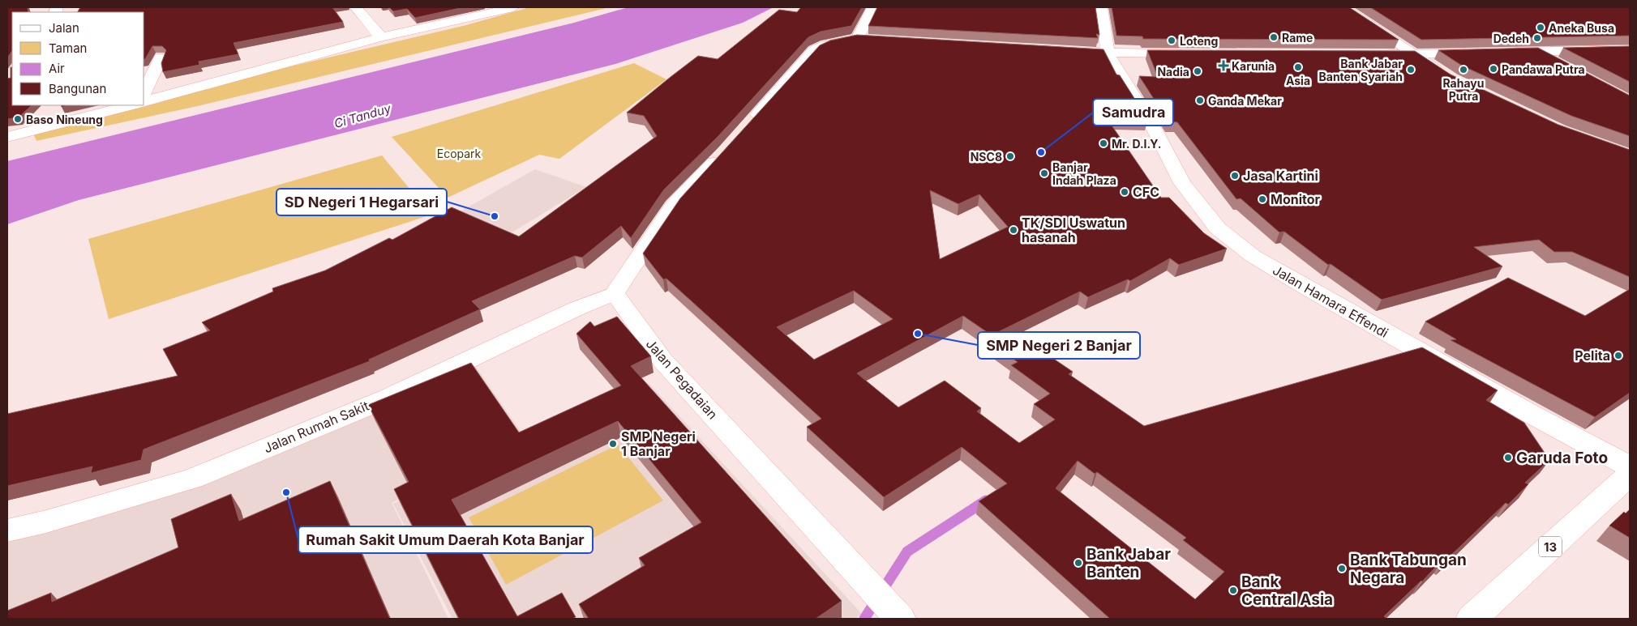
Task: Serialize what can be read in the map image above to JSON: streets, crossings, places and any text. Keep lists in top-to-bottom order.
{
  "streets": {
    "main road": [
      "Jalan Hamara Effendi",
      "Jalan Pegadaian",
      "Jalan Rumah Sakit",
      "13"
    ]
  },
  "crossings": [
    ["Jalan Pegadaian", "Jalan Rumah Sakit"]
  ],
  "water": ["Ci Tanduy"],
  "parks": ["Ecopark"],
  "places": {
    "other": [
      "Aneka Busa",
      "Rame",
      "Dedeh",
      "Loteng",
      "Asia",
      "Pandawa Putra",
      "Bank Jabar Banten Syariah",
      "Rahayu Putra",
      "Nadia",
      "Ganda Mekar",
      "Baso Nineung",
      "Mr. D.I.Y.",
      "Samudra",
      "NSC8",
      "Banjar Indah Plaza",
      "Jasa Kartini",
      "CFC",
      "Monitor",
      "SD Negeri 1 Hegarsari",
      "TK/SDI Uswatun hasanah",
      "SMP Negeri 2 Banjar",
      "Pelita",
      "SMP Negeri 1 Banjar",
      "Garuda Foto",
      "Rumah Sakit Umum Daerah Kota Banjar",
      "Bank Jabar Banten",
      "Bank Tabungan Negara",
      "Bank Central Asia"
    ],
    "health": ["Karunia"]
  },
  "legend": [
    "Jalan",
    "Taman",
    "Air",
    "Bangunan"
  ]
}
